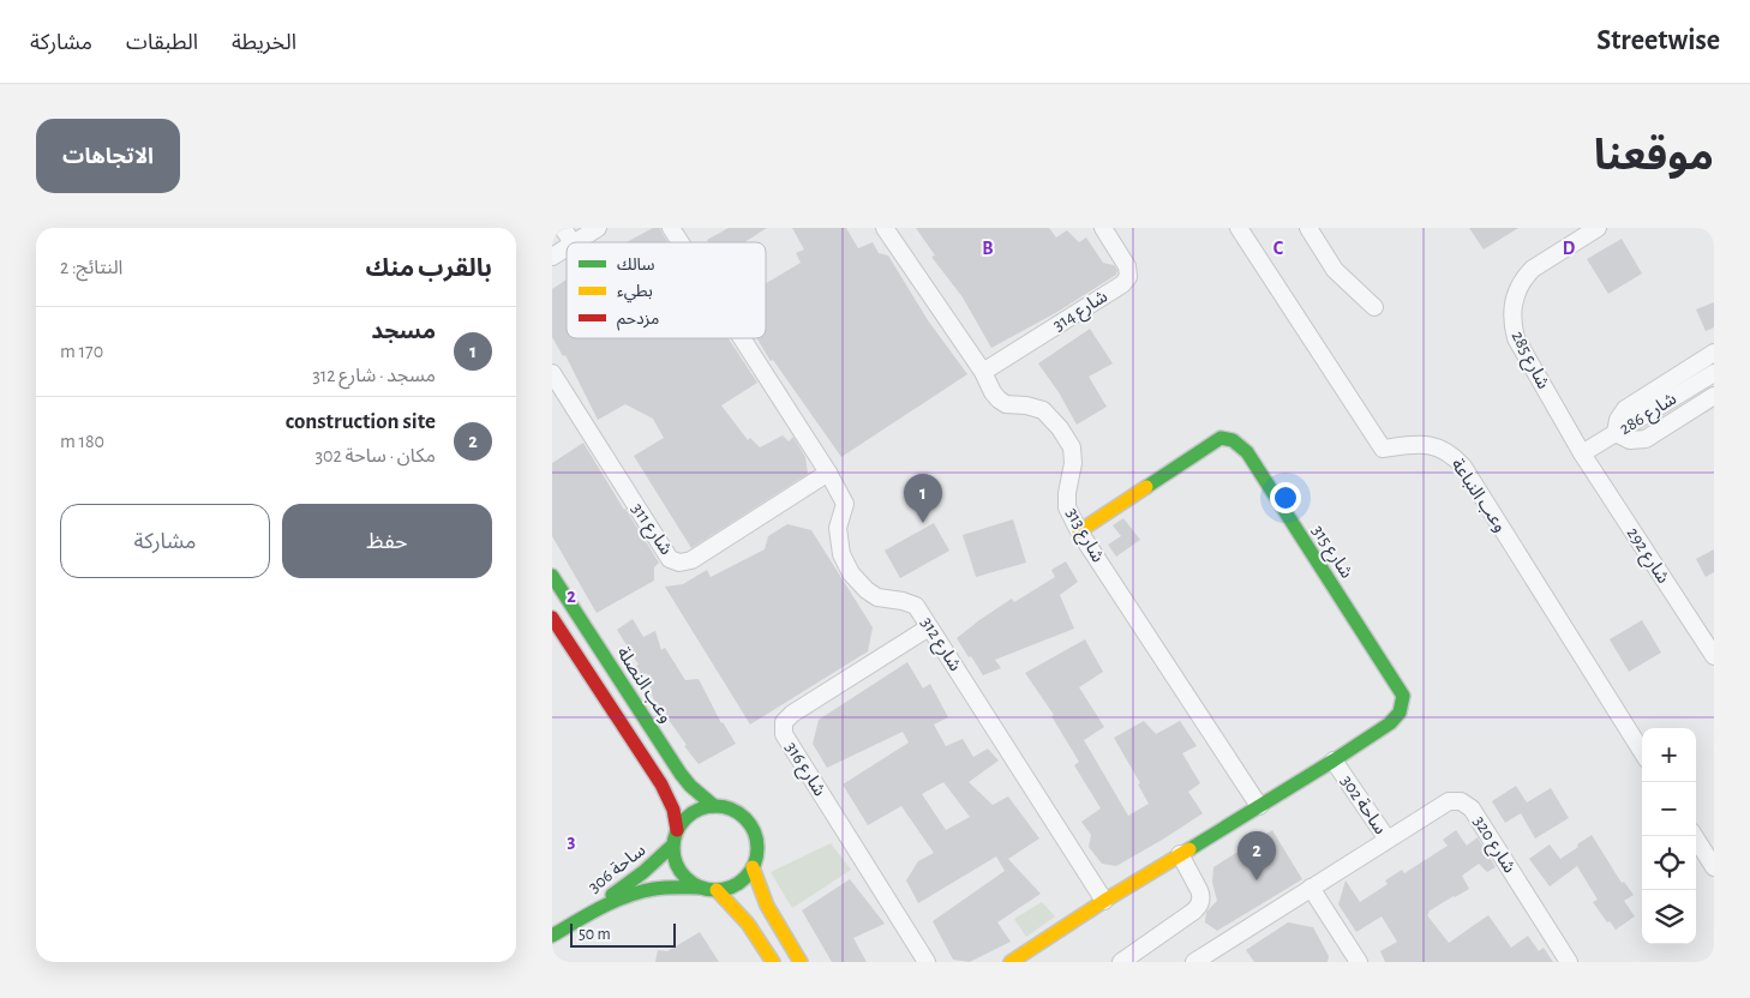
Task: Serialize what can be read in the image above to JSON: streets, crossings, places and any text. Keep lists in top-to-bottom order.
{
  "streets": {
    "street": [
      "شارع 314",
      "شارع 285",
      "شارع 286",
      "وعب النباعة",
      "شارع 311",
      "شارع 313",
      "شارع 315",
      "شارع 292",
      "شارع 312",
      "وعب النصلة",
      "شارع 316",
      "ساحة 302",
      "شارع 320",
      "ساحة 306"
    ]
  },
  "crossings": [
    ["شارع 314", "شارع 313"],
    ["شارع 285", "شارع 286"],
    ["شارع 285", "شارع 292"],
    ["شارع 286", "شارع 292"],
    ["شارع 311", "شارع 312"],
    ["شارع 313", "شارع 315"],
    ["شارع 313", "ساحة 302"],
    ["شارع 315", "ساحة 302"],
    ["شارع 312", "شارع 316"],
    ["شارع 312", "ساحة 302"],
    ["وعب النصلة", "ساحة 306"],
    ["ساحة 302", "شارع 320"]
  ],
  "legend": ["سالك", "بطيء", "مزدحم"],
  "scale_bar": "50 m",
  "page": {
    "header": "Streetwise",
    "nav": ["الخريطة", "الطبقات", "مشاركة"],
    "title": "موقعنا",
    "buttons": [
      "الاتجاهات",
      ["حفظ", "مشاركة"]
    ],
    "heading": ["بالقرب منك", "النتائج: 2"],
    "list": [
      {
        "mark": "1",
        "name": "مسجد",
        "note": "مسجد · شارع 312",
        "value": "170 m"
      },
      {
        "mark": "2",
        "name": "construction site",
        "note": "مكان · ساحة 302",
        "value": "180 m"
      }
    ],
    "pins": ["1", "2"],
    "map_buttons": ["+", "−"],
    "scale": "50 m"
  },
  "grid": {
    "columns": ["B", "C", "D"],
    "rows": ["2", "3"]
  }
}
